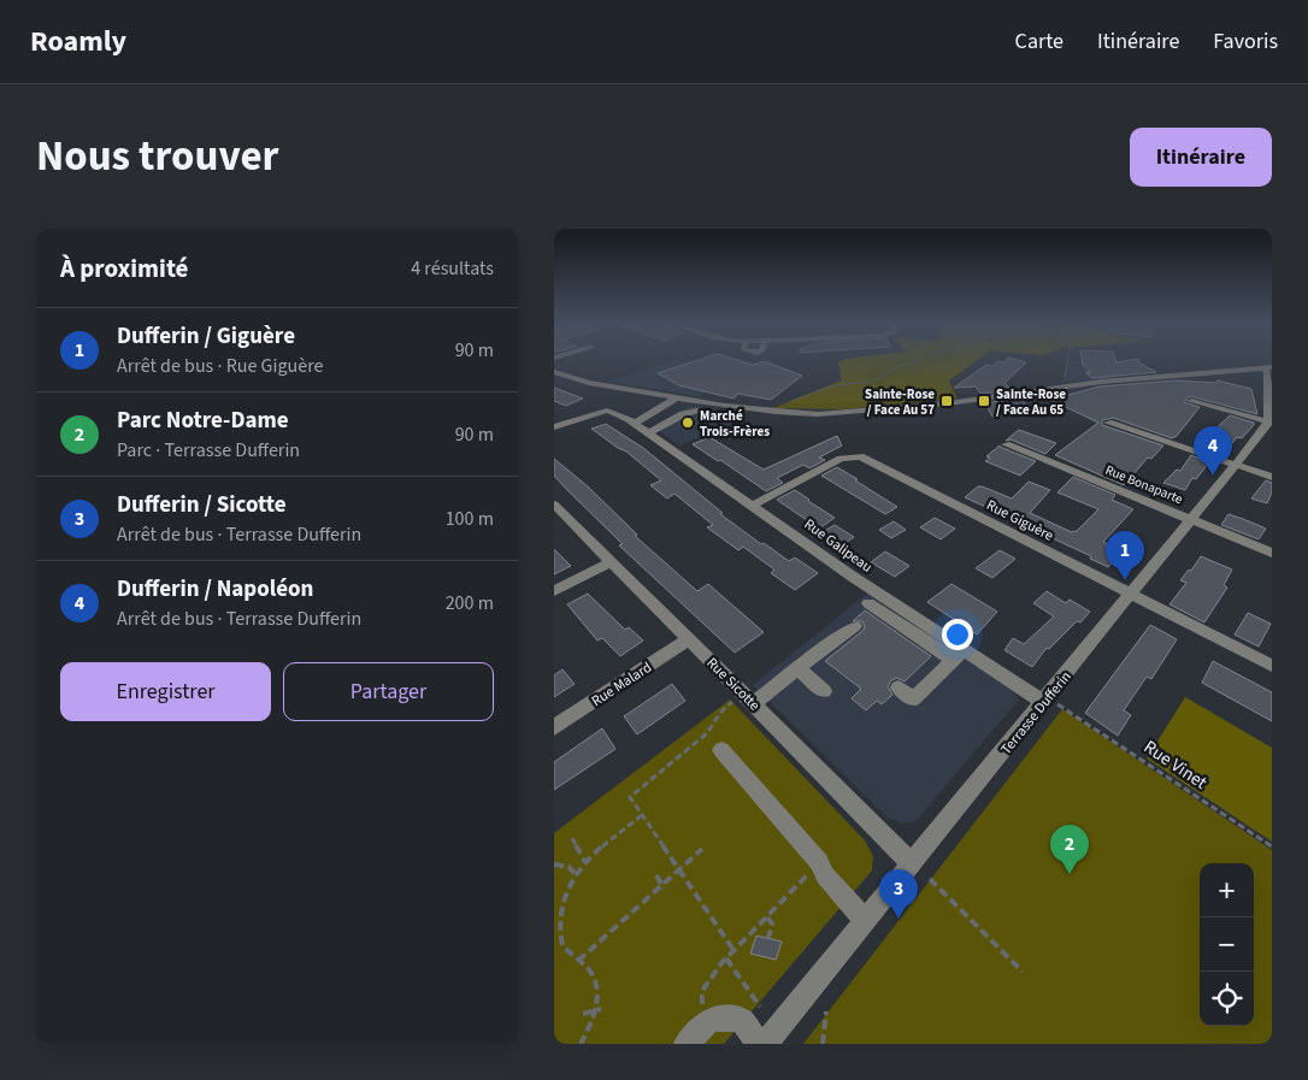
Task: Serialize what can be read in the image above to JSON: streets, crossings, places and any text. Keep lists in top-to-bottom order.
{
  "streets": {
    "street": [
      "Rue Bonaparte",
      "Rue Giguère",
      "Rue Galipeau",
      "Rue Malard",
      "Rue Sicotte",
      "Terrasse Dufferin"
    ],
    "path": ["Rue Vinet"]
  },
  "crossings": [
    ["Rue Bonaparte", "Terrasse Dufferin"],
    ["Rue Giguère", "Rue Galipeau"],
    ["Rue Giguère", "Terrasse Dufferin"],
    ["Rue Galipeau", "Terrasse Dufferin"],
    ["Rue Galipeau", "Rue Vinet"],
    ["Rue Malard", "Rue Sicotte"],
    ["Rue Sicotte", "Terrasse Dufferin"],
    ["Terrasse Dufferin", "Rue Vinet"]
  ],
  "places": {
    "transit": ["Sainte-Rose / Face Au 57", "Sainte-Rose / Face Au 65"],
    "other": ["Marché Trois-Frères"]
  },
  "page": {
    "header": "Roamly",
    "nav": ["Carte", "Itinéraire", "Favoris"],
    "title": "Nous trouver",
    "buttons": [
      "Itinéraire",
      ["Enregistrer", "Partager"]
    ],
    "heading": ["À proximité", "4 résultats"],
    "list": [
      {
        "mark": "1",
        "name": "Dufferin / Giguère",
        "note": "Arrêt de bus · Rue Giguère",
        "value": "90 m"
      },
      {
        "mark": "2",
        "name": "Parc Notre-Dame",
        "note": "Parc · Terrasse Dufferin",
        "value": "90 m"
      },
      {
        "mark": "3",
        "name": "Dufferin / Sicotte",
        "note": "Arrêt de bus · Terrasse Dufferin",
        "value": "100 m"
      },
      {
        "mark": "4",
        "name": "Dufferin / Napoléon",
        "note": "Arrêt de bus · Terrasse Dufferin",
        "value": "200 m"
      }
    ],
    "pins": [
      "4",
      "1",
      "2",
      "3"
    ],
    "map_buttons": ["+", "−"]
  }
}
